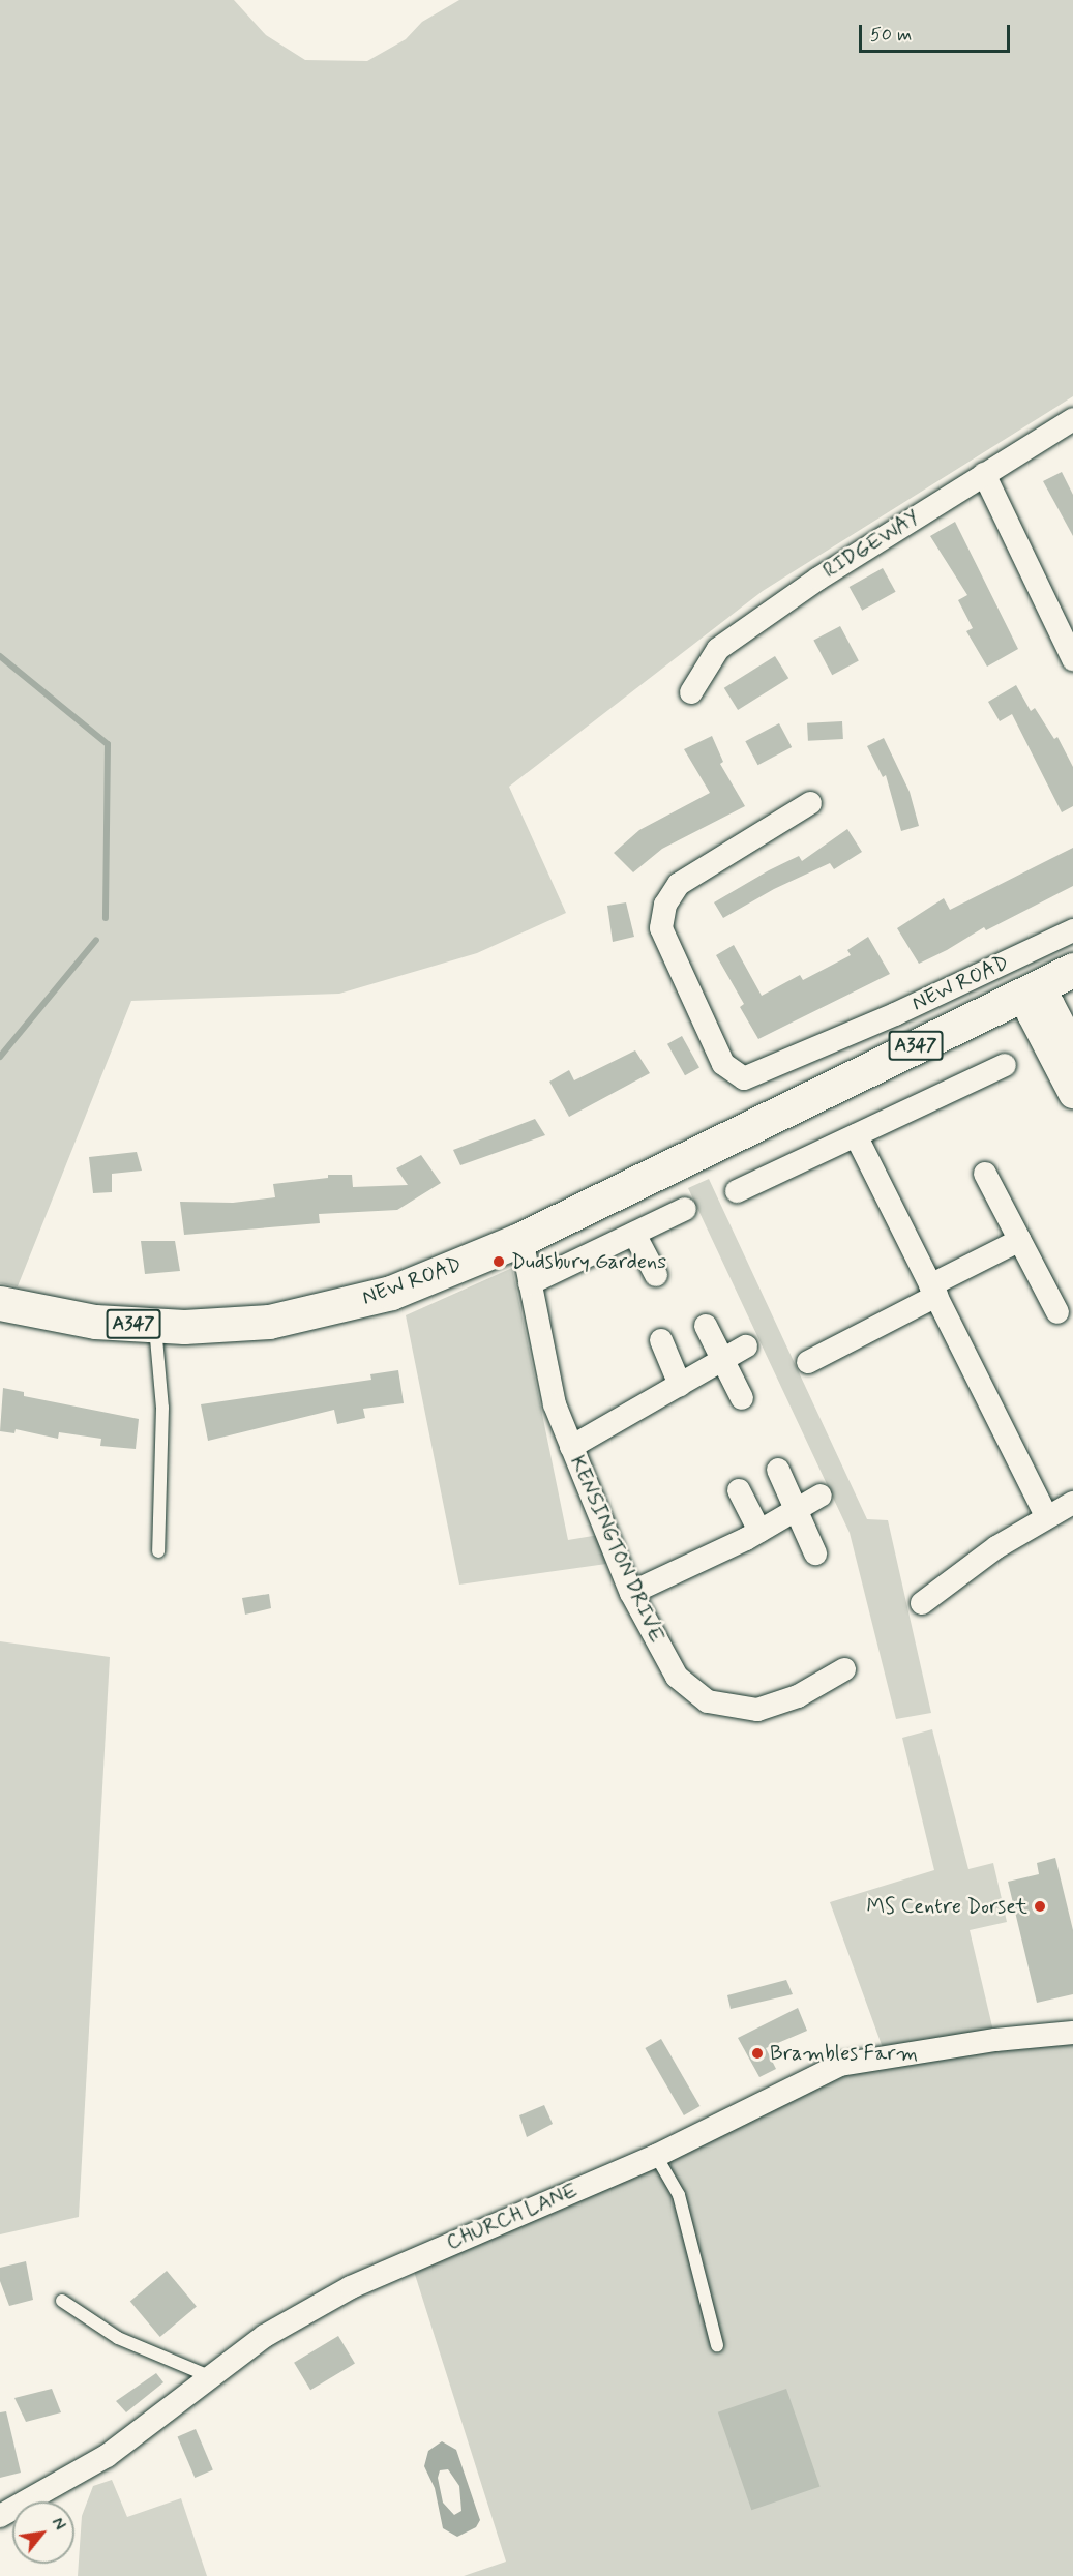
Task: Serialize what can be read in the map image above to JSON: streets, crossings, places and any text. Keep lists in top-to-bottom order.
{
  "streets": {
    "main road": ["NEW ROAD", "A347"],
    "street": ["RIDGEWAY", "KENSINGTON DRIVE", "CHURCH LANE"]
  },
  "crossings": [
    ["NEW ROAD", "KENSINGTON DRIVE"]
  ],
  "places": ["Dudsbury Gardens", "MS Centre Dorset", "Brambles Farm"],
  "scale_bar": "50 m",
  "north": "top right"
}
